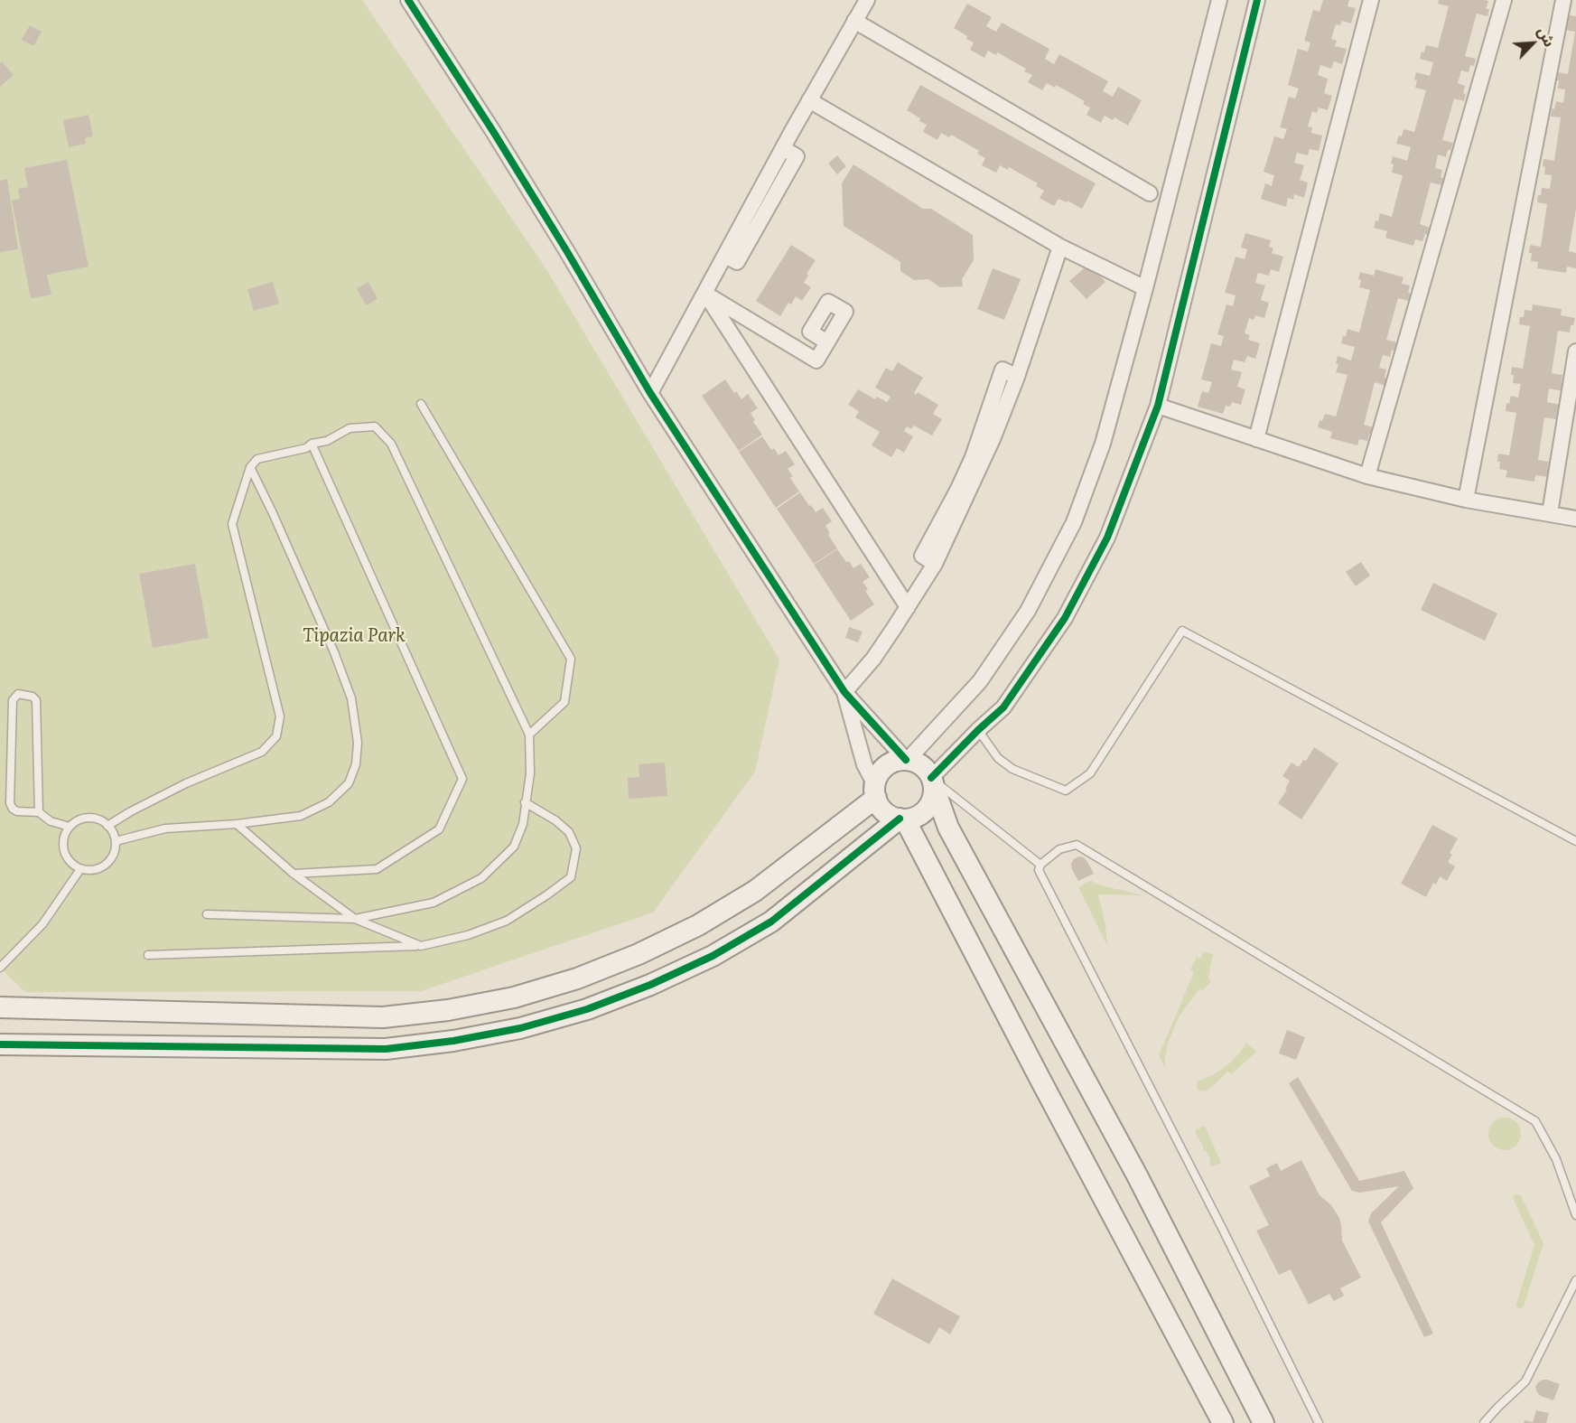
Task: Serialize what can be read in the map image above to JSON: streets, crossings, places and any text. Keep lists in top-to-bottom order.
{
  "parks": ["Tipazia Park"],
  "north": "top right"
}
